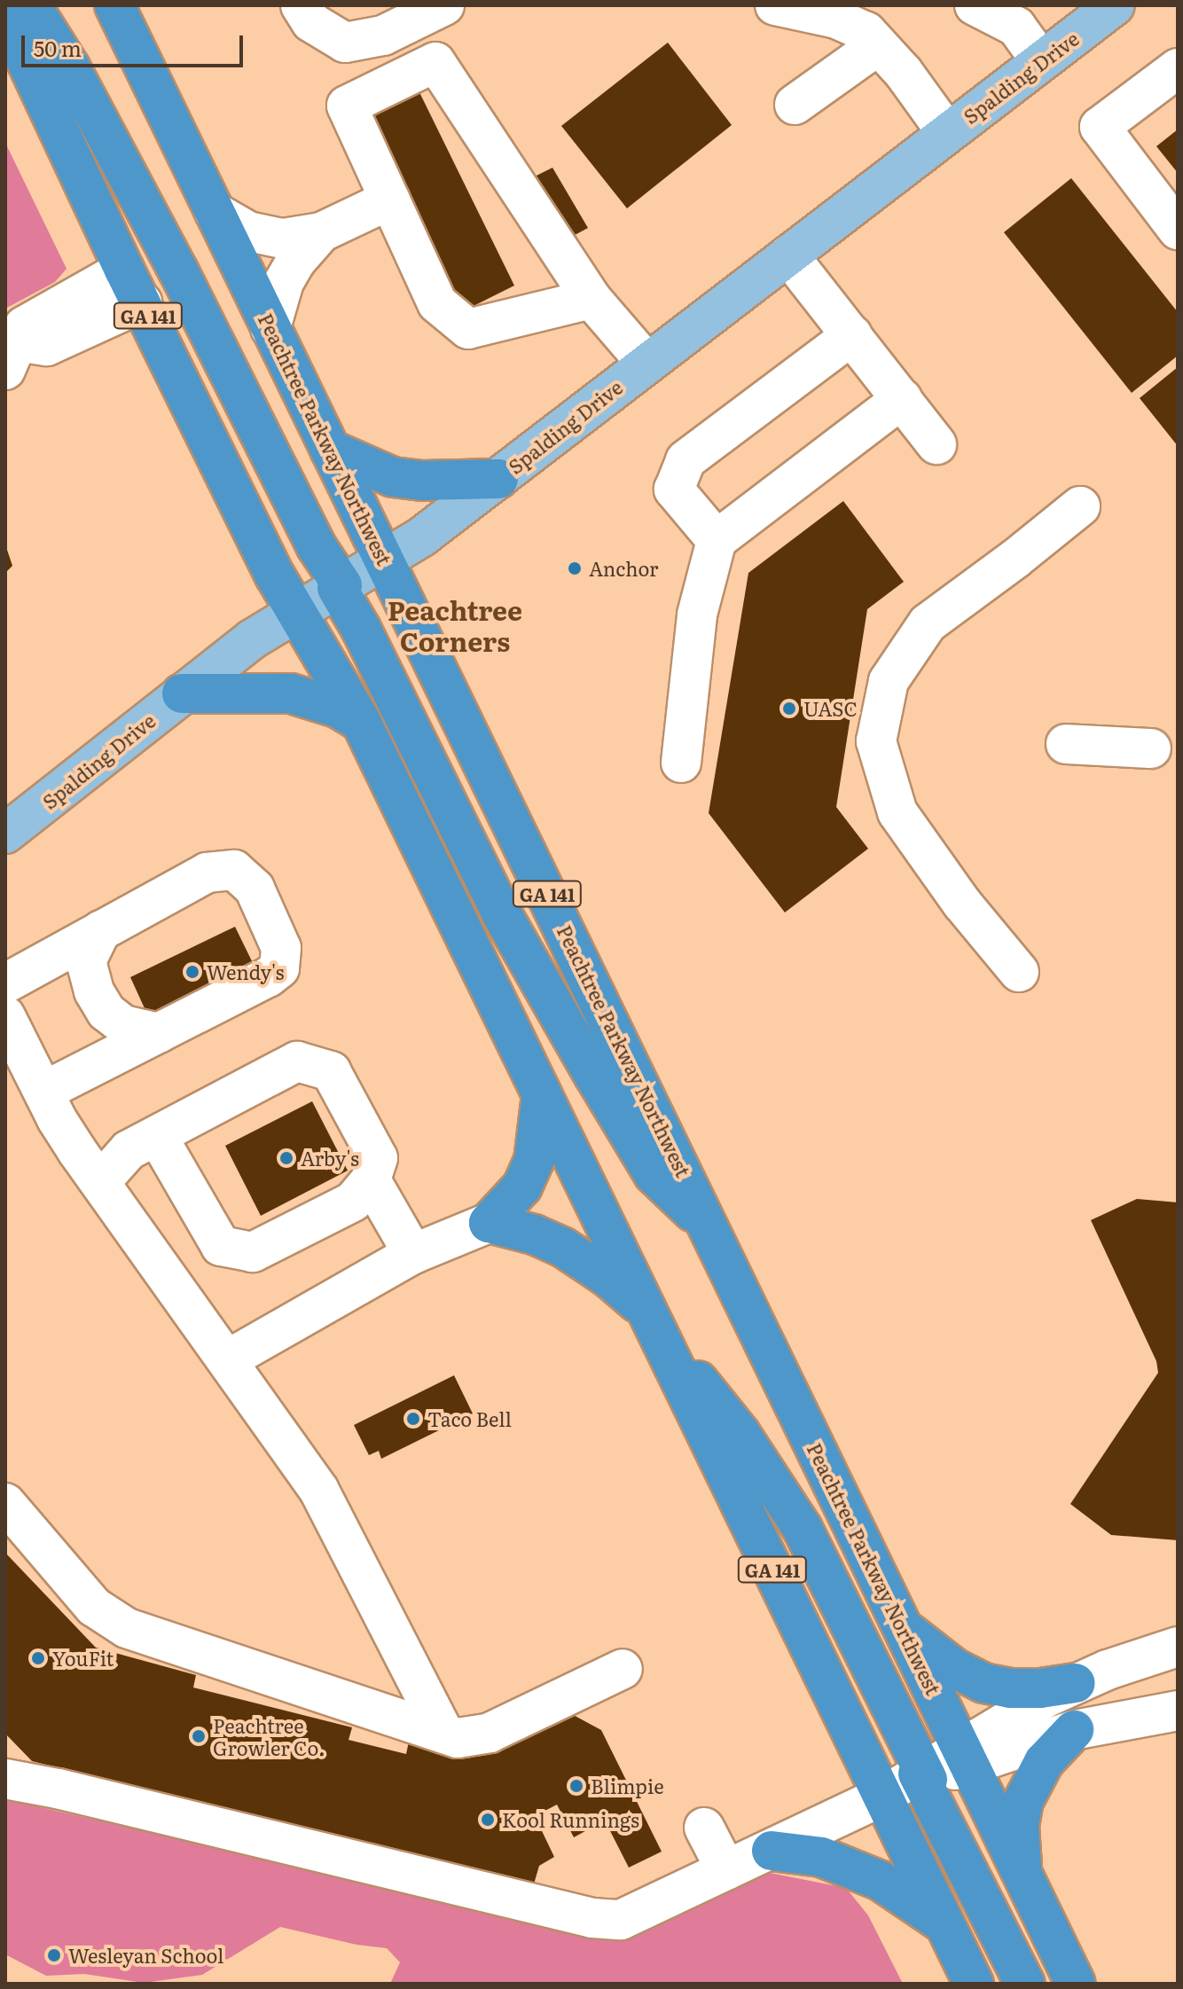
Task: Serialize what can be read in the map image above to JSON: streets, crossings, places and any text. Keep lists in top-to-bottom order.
{
  "streets": {
    "highway": ["GA 141", "Peachtree Parkway Northwest"],
    "main road": ["Spalding Drive"]
  },
  "crossings": [
    ["Spalding Drive", "GA 141"],
    ["Spalding Drive", "Peachtree Parkway Northwest"]
  ],
  "districts": ["Peachtree Corners"],
  "places": [
    "Anchor",
    "UASC",
    "Wendy's",
    "Arby's",
    "Taco Bell",
    "YouFit",
    "Peachtree Growler Co.",
    "Blimpie",
    "Kool Runnings",
    "Wesleyan School"
  ],
  "scale_bar": "50 m"
}
